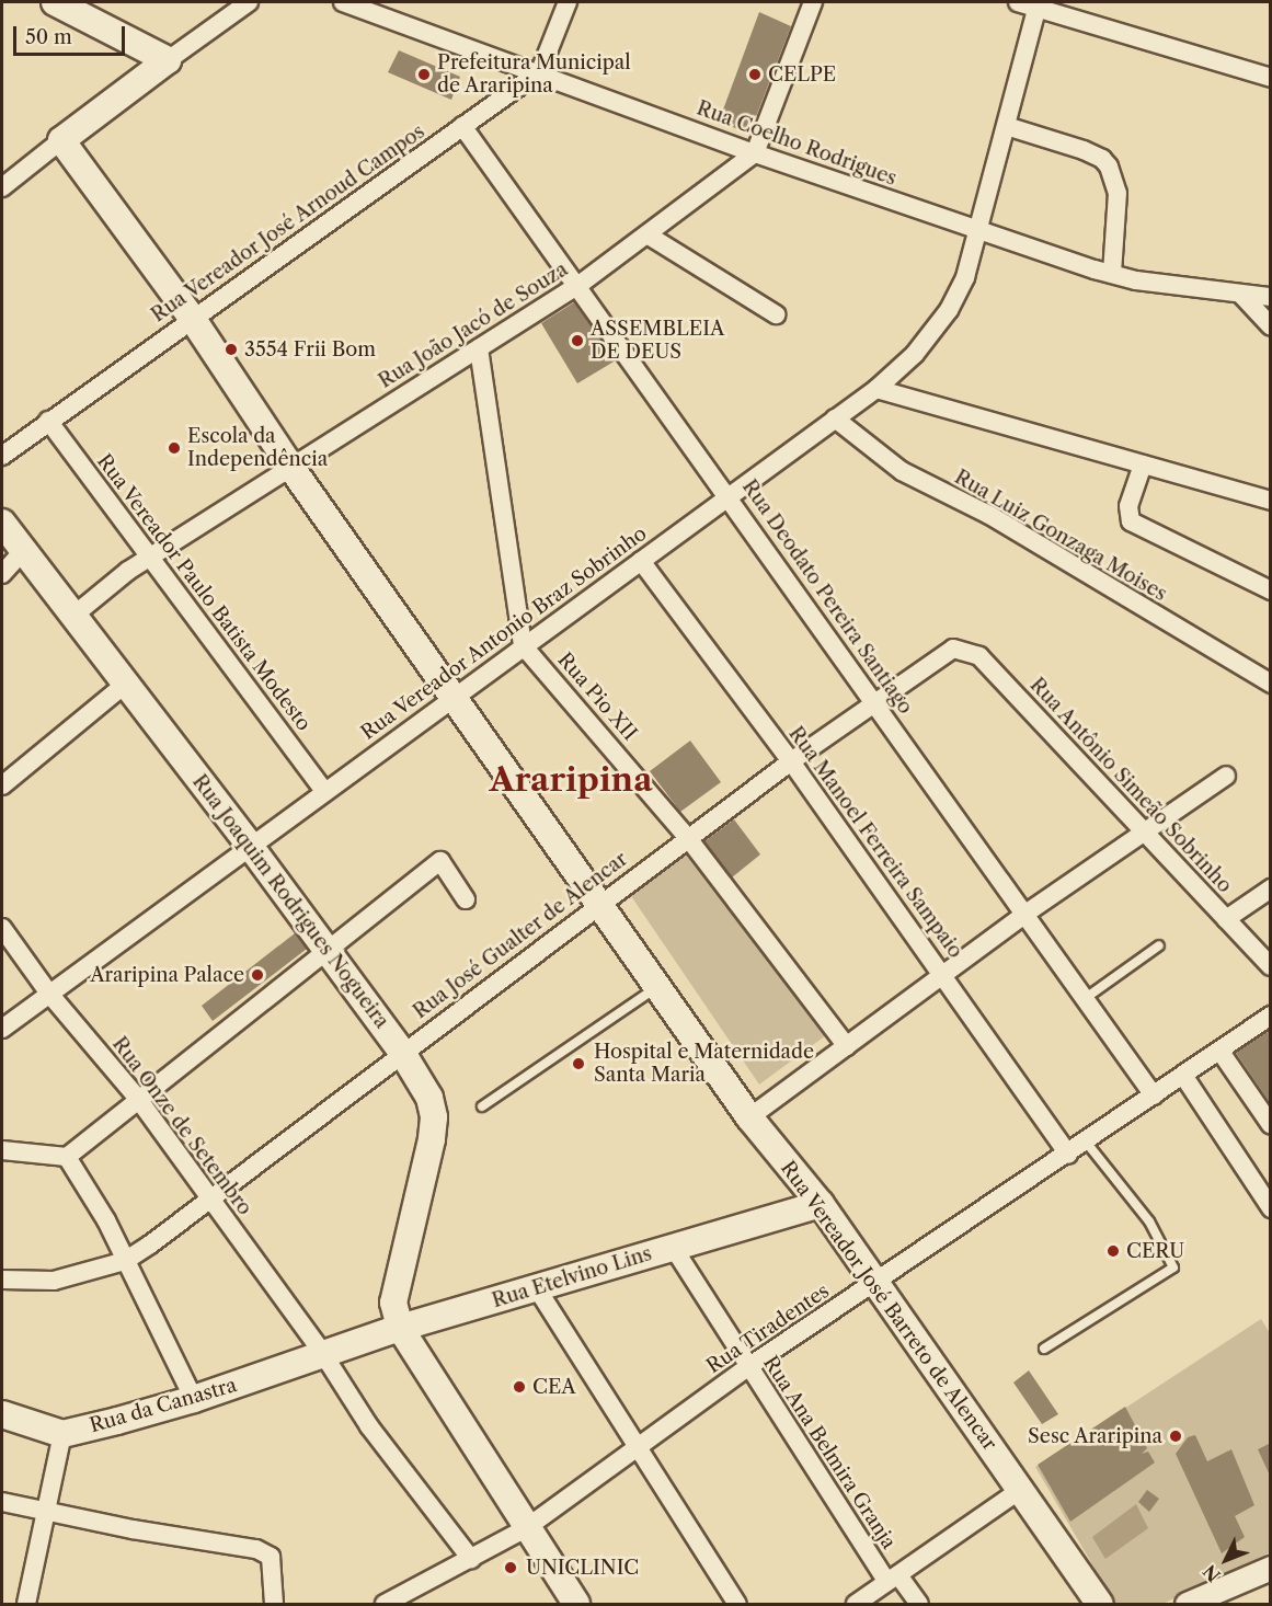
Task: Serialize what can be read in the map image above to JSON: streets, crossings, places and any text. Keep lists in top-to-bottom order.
{
  "streets": {
    "main road": [
      "Rua Joaquim Rodrigues Nogueira",
      "Rua Etelvino Lins",
      "Rua Vereador José Barreto de Alencar",
      "Rua da Canastra"
    ],
    "street": [
      "Rua Coelho Rodrigues",
      "Rua Vereador José Arnoud Campos",
      "Rua João Jacó de Souza",
      "Rua Luiz Gonzaga Moises",
      "Rua Vereador Paulo Batista Modesto",
      "Rua Deodato Pereira Santiago",
      "Rua Vereador Antonio Braz Sobrinho",
      "Rua Pio XII",
      "Rua Antônio Simeão Sobrinho",
      "Rua Manoel Ferreira Sampaio",
      "Rua José Gualter de Alencar",
      "Rua Onze de Setembro",
      "Rua Tiradentes",
      "Rua Ana Belmira Granja"
    ]
  },
  "crossings": [
    ["Rua Coelho Rodrigues", "Rua Vereador José Arnoud Campos"],
    ["Rua Coelho Rodrigues", "Rua João Jacó de Souza"],
    ["Rua Coelho Rodrigues", "Rua Vereador Antonio Braz Sobrinho"],
    ["Rua Vereador José Arnoud Campos", "Rua Vereador Paulo Batista Modesto"],
    ["Rua Vereador José Arnoud Campos", "Rua Deodato Pereira Santiago"],
    ["Rua Vereador José Arnoud Campos", "Rua Vereador José Barreto de Alencar"],
    ["Rua João Jacó de Souza", "Rua Vereador Paulo Batista Modesto"],
    ["Rua João Jacó de Souza", "Rua Deodato Pereira Santiago"],
    ["Rua João Jacó de Souza", "Rua Joaquim Rodrigues Nogueira"],
    ["Rua João Jacó de Souza", "Rua Vereador José Barreto de Alencar"],
    ["Rua Luiz Gonzaga Moises", "Rua Vereador Antonio Braz Sobrinho"],
    ["Rua Vereador Paulo Batista Modesto", "Rua Vereador Antonio Braz Sobrinho"],
    ["Rua Deodato Pereira Santiago", "Rua Vereador Antonio Braz Sobrinho"],
    ["Rua Deodato Pereira Santiago", "Rua José Gualter de Alencar"],
    ["Rua Deodato Pereira Santiago", "Rua Tiradentes"],
    ["Rua Vereador Antonio Braz Sobrinho", "Rua Pio XII"],
    ["Rua Vereador Antonio Braz Sobrinho", "Rua Manoel Ferreira Sampaio"],
    ["Rua Vereador Antonio Braz Sobrinho", "Rua Joaquim Rodrigues Nogueira"],
    ["Rua Vereador Antonio Braz Sobrinho", "Rua Onze de Setembro"],
    ["Rua Vereador Antonio Braz Sobrinho", "Rua Vereador José Barreto de Alencar"],
    ["Rua Pio XII", "Rua José Gualter de Alencar"],
    ["Rua Antônio Simeão Sobrinho", "Rua José Gualter de Alencar"],
    ["Rua Manoel Ferreira Sampaio", "Rua José Gualter de Alencar"],
    ["Rua Manoel Ferreira Sampaio", "Rua Tiradentes"],
    ["Rua Joaquim Rodrigues Nogueira", "Rua José Gualter de Alencar"],
    ["Rua Joaquim Rodrigues Nogueira", "Rua Etelvino Lins"],
    ["Rua José Gualter de Alencar", "Rua Onze de Setembro"],
    ["Rua José Gualter de Alencar", "Rua Vereador José Barreto de Alencar"],
    ["Rua Onze de Setembro", "Rua Etelvino Lins"],
    ["Rua Onze de Setembro", "Rua Tiradentes"],
    ["Rua Onze de Setembro", "Rua da Canastra"],
    ["Rua Etelvino Lins", "Rua Vereador José Barreto de Alencar"],
    ["Rua Etelvino Lins", "Rua da Canastra"],
    ["Rua Etelvino Lins", "Rua Ana Belmira Granja"],
    ["Rua Vereador José Barreto de Alencar", "Rua Tiradentes"],
    ["Rua Tiradentes", "Rua Ana Belmira Granja"]
  ],
  "districts": ["Araripina"],
  "places": [
    "Prefeitura Municipal de Araripina",
    "CELPE",
    "ASSEMBLEIA DE DEUS",
    "3554 Frii Bom",
    "Escola da Independência",
    "Araripina Palace",
    "Hospital e Maternidade Santa Maria",
    "CERU",
    "CEA",
    "Sesc Araripina",
    "UNICLINIC"
  ],
  "scale_bar": "50 m",
  "north": "bottom left"
}
